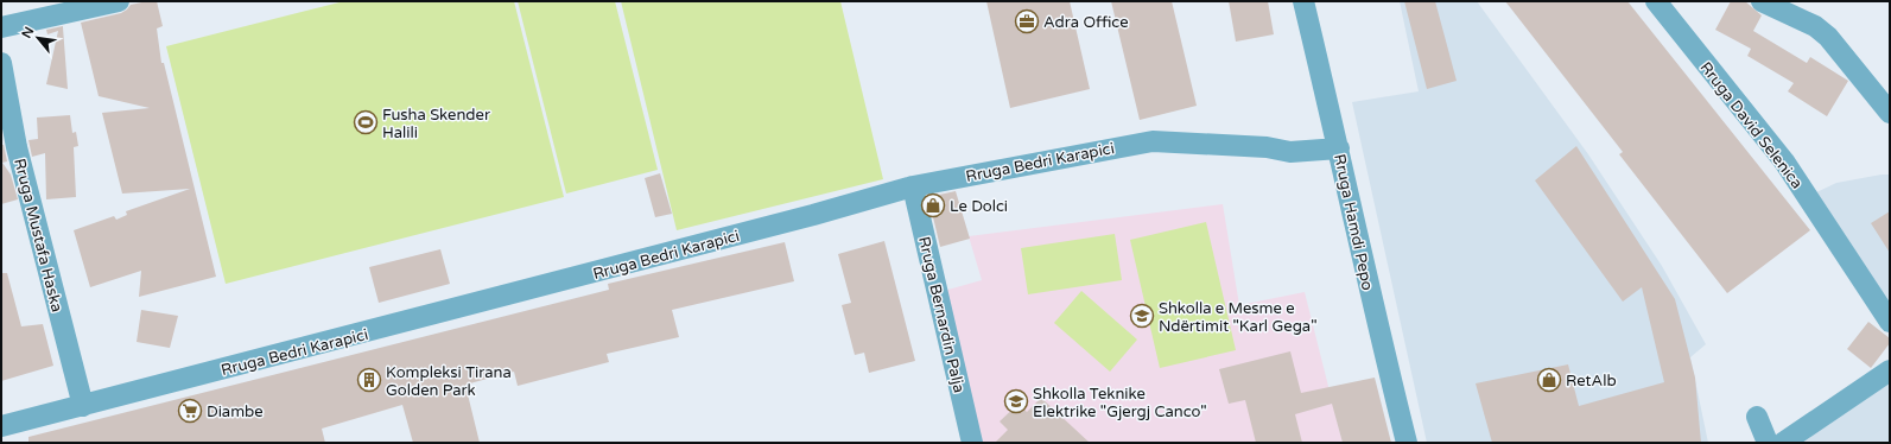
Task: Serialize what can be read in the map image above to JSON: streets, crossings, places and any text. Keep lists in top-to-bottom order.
{
  "streets": {
    "street": [
      "Rruga David Selenica",
      "Rruga Bedri Karapici",
      "Rruga Hamdi Pepo",
      "Rruga Mustafa Haska",
      "Rruga Bernardin Palja"
    ]
  },
  "crossings": [
    ["Rruga Bedri Karapici", "Rruga Hamdi Pepo"],
    ["Rruga Bedri Karapici", "Rruga Mustafa Haska"],
    ["Rruga Bedri Karapici", "Rruga Bernardin Palja"]
  ],
  "places": {
    "office": ["Adra Office"],
    "sports": ["Fusha Skender Halili"],
    "shop": ["Le Dolci", "RetAlb"],
    "school or university": ["Shkolla e Mesme e Ndërtimit \"Karl Gega\"", "Shkolla Teknike Elektrike \"Gjergj Canco\""],
    "building": ["Kompleksi Tirana Golden Park"],
    "supermarket": ["Diambe"]
  },
  "north": "top left"
}
